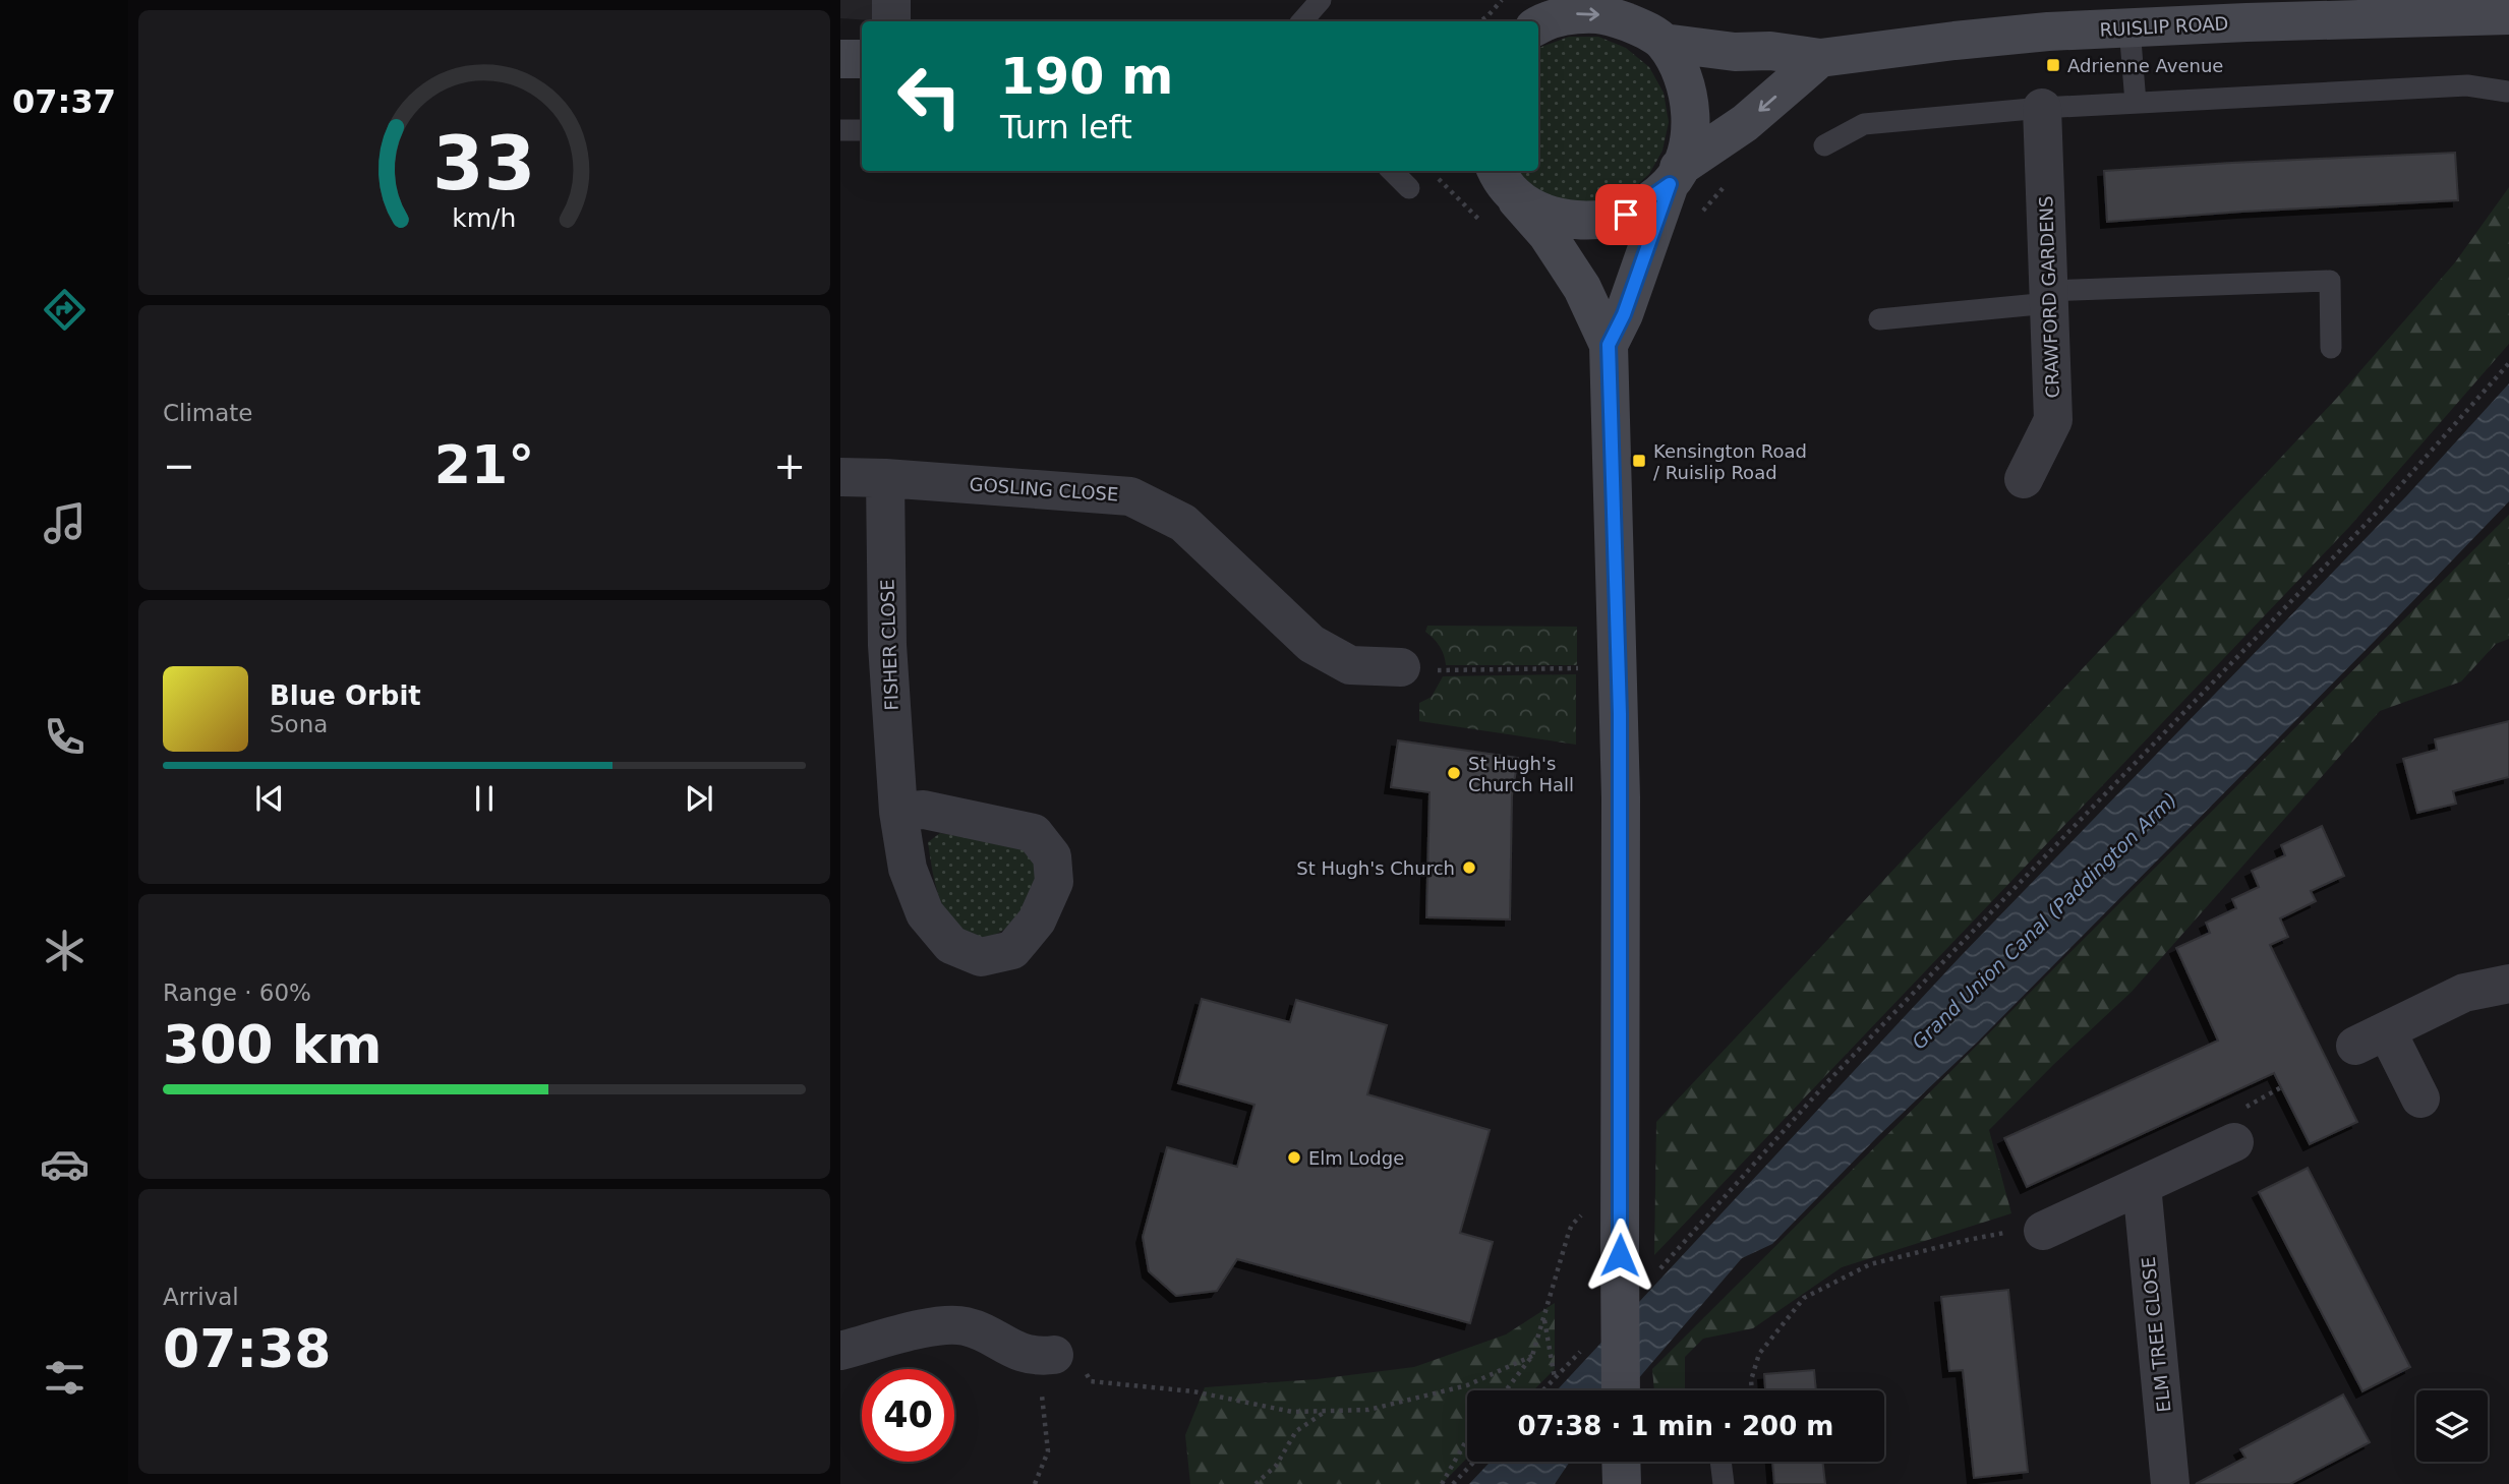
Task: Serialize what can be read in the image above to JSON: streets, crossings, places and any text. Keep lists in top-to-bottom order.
{
  "streets": {
    "main road": ["RUISLIP ROAD"],
    "street": [
      "CRAWFORD GARDENS",
      "GOSLING CLOSE",
      "FISHER CLOSE",
      "ELM TREE CLOSE"
    ]
  },
  "crossings": [
    ["GOSLING CLOSE", "FISHER CLOSE"]
  ],
  "water": ["Grand Union Canal (Paddington Arm)"],
  "places": {
    "transit": ["Adrienne Avenue", "Kensington Road / Ruislip Road"],
    "other": ["St Hugh's Church Hall", "St Hugh's Church", "Elm Lodge"]
  },
  "page": {
    "tabs": "07:37",
    "turn": ["190 m", "Turn left"],
    "tile": [
      "Climate",
      ["Range · 60%", "300 km"],
      ["Arrival", "07:38"]
    ],
    "heat": ["−", "21°", "+"],
    "song": ["Blue Orbit", "Sona"],
    "limit": "40",
    "trip": "07:38 · 1 min · 200 m",
    "gauge": ["33", "km/h"]
  }
}
